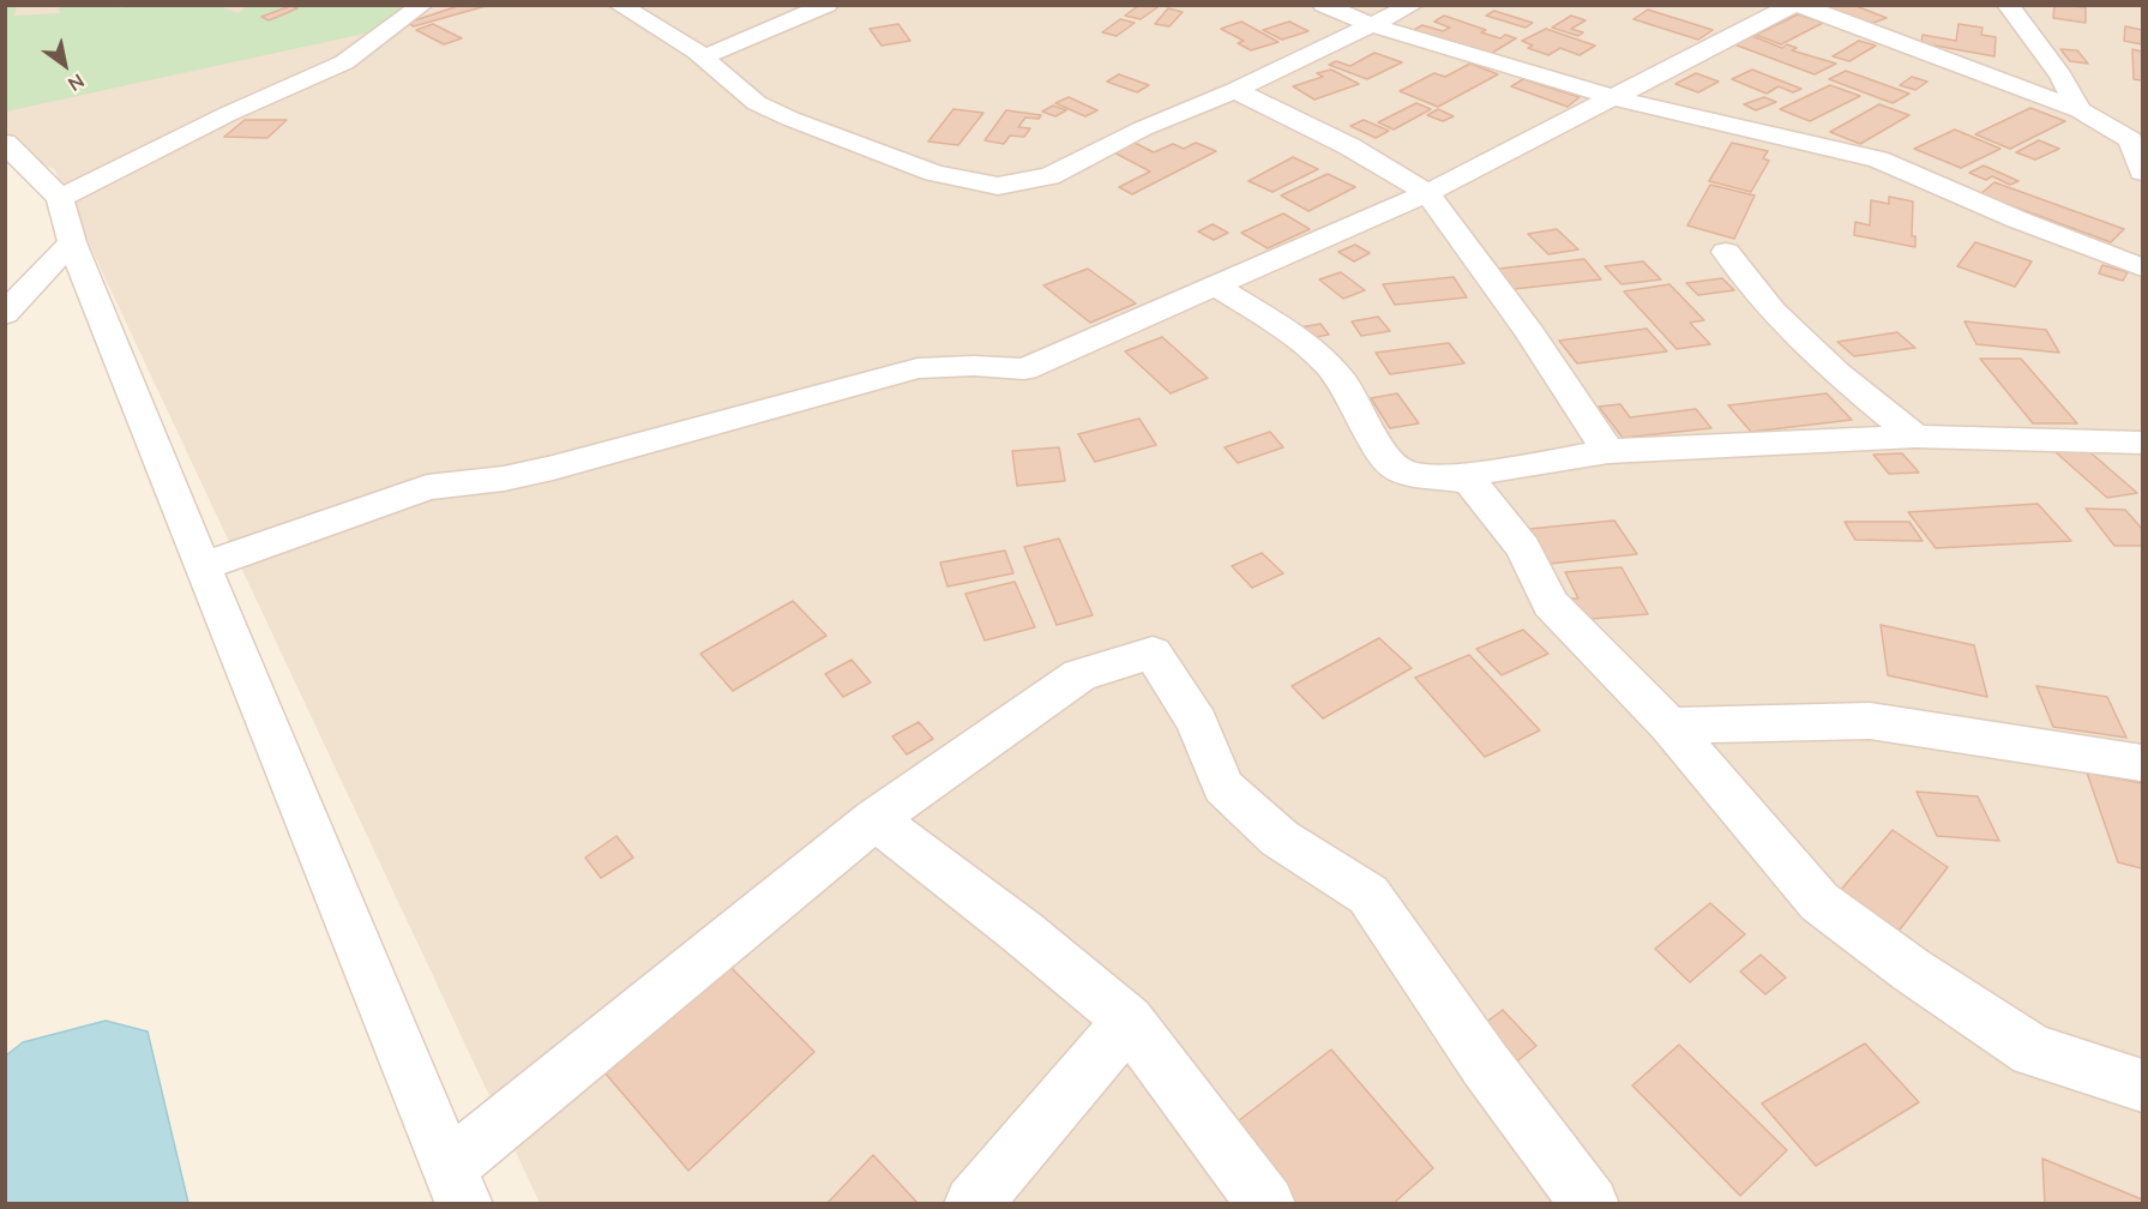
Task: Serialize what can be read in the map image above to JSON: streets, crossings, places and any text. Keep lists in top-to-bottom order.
{
  "north": "bottom right"
}
